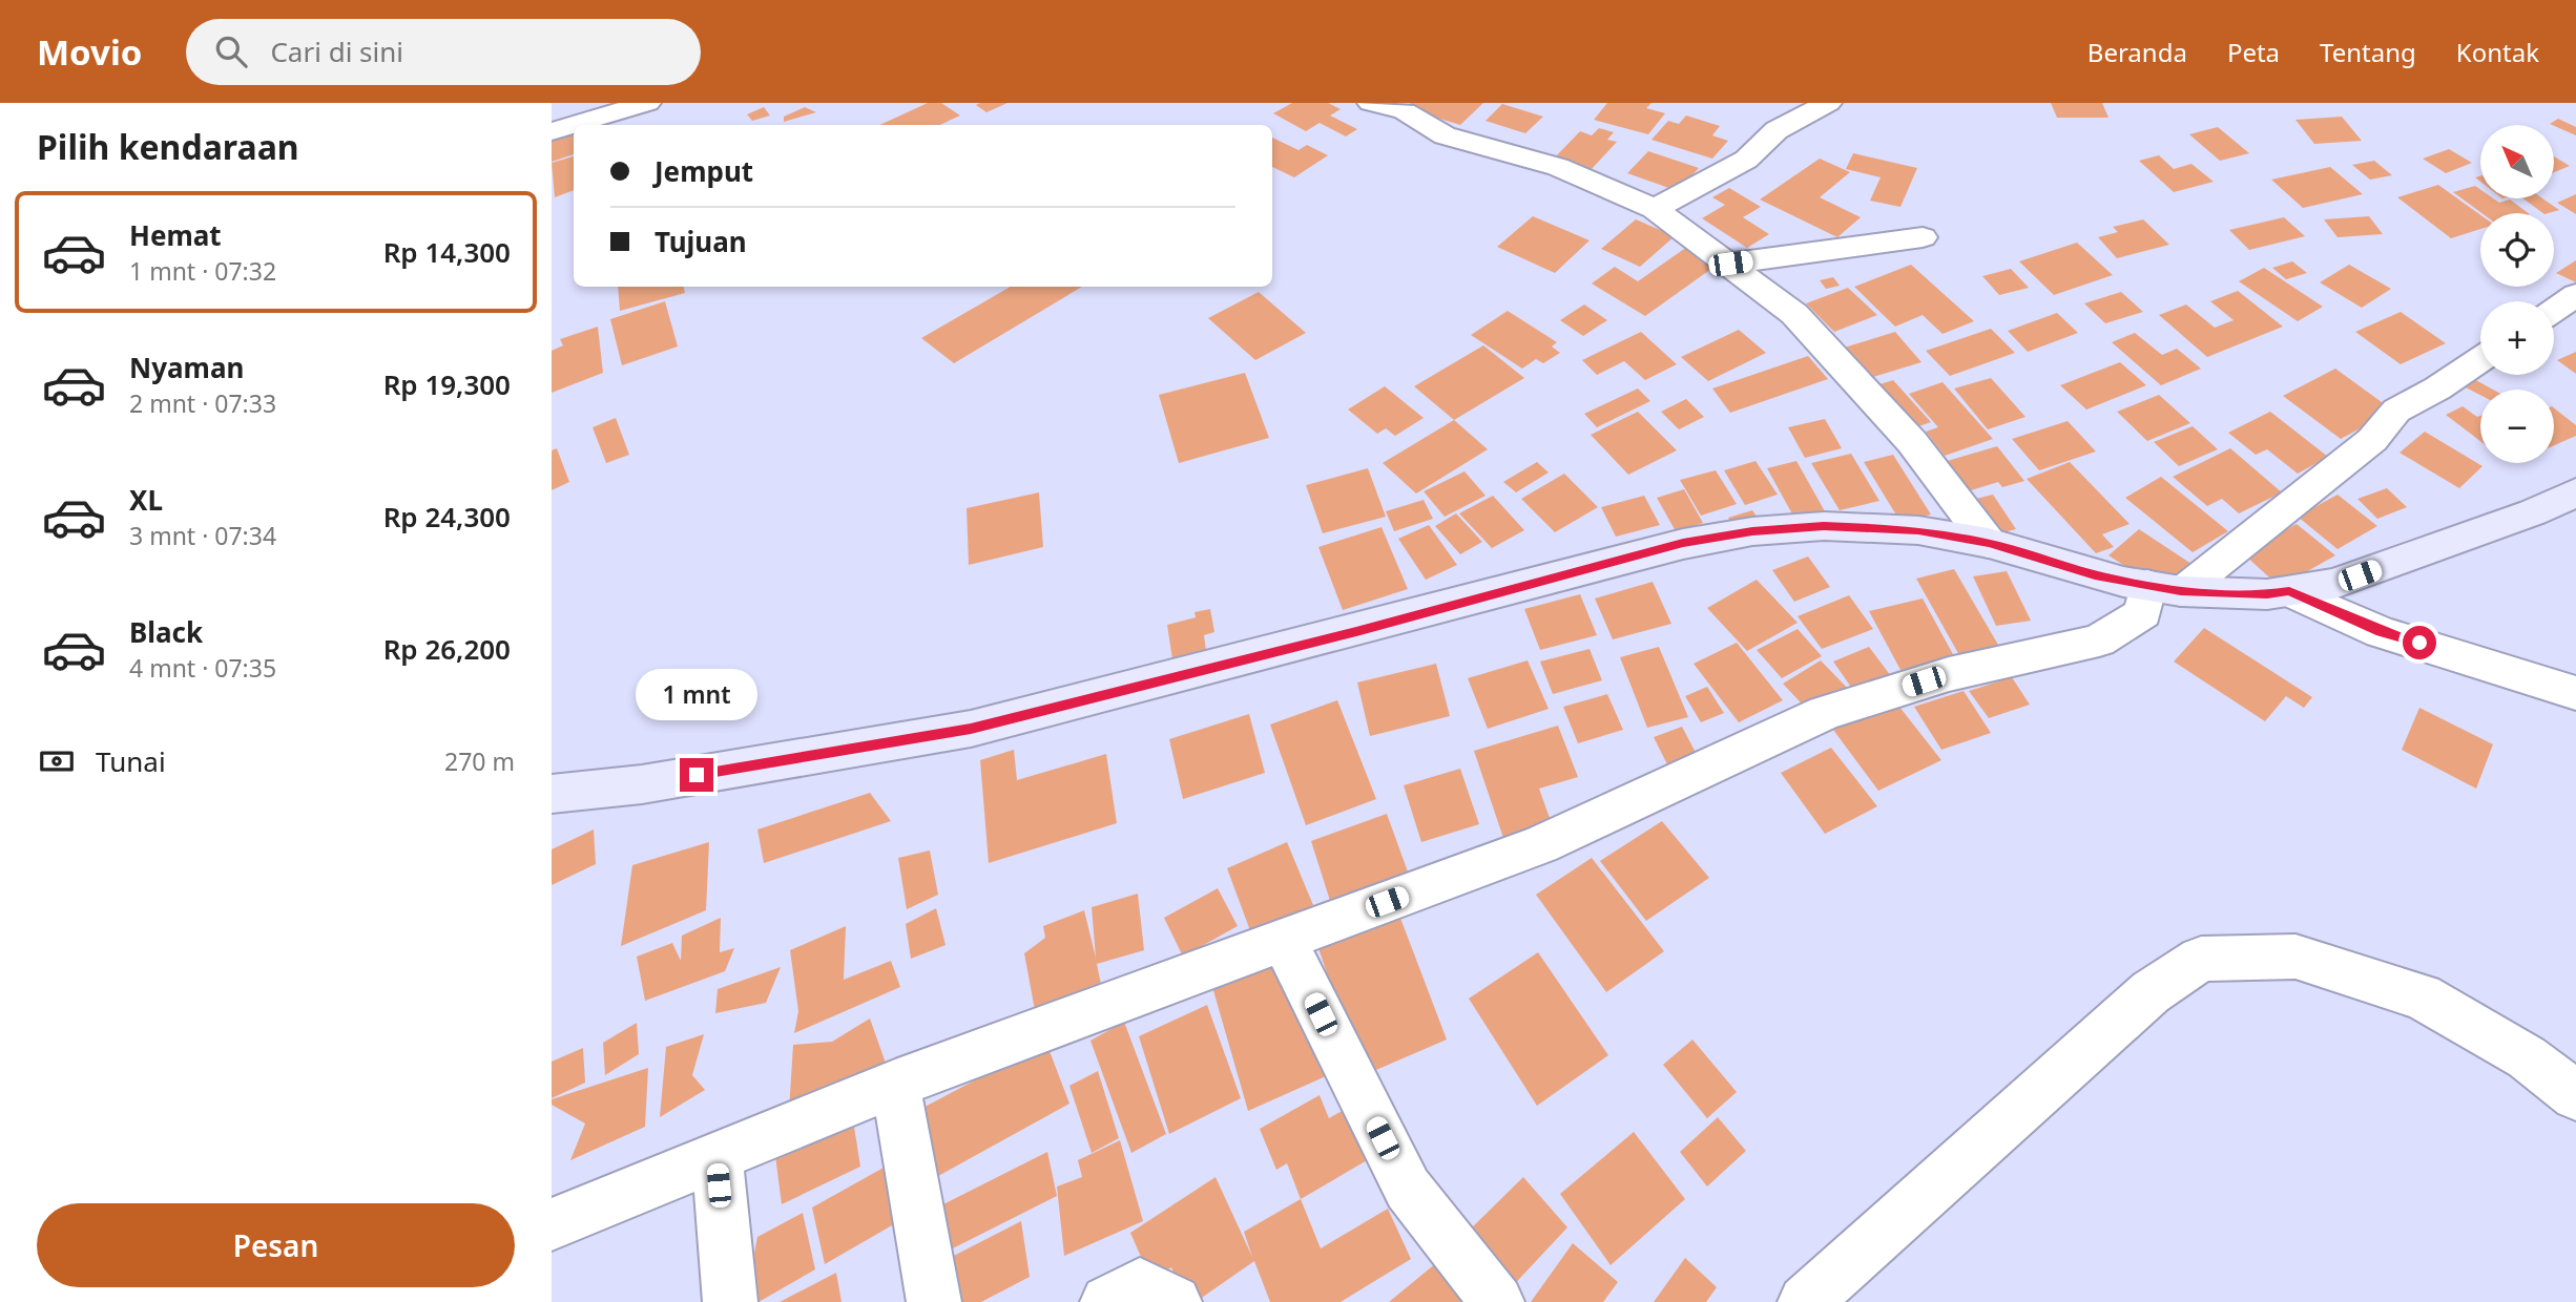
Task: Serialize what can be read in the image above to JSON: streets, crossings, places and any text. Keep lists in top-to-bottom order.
{
  "north": "top left",
  "page": {
    "header": "Movio",
    "search": "Cari di sini",
    "nav": [
      "Beranda",
      "Peta",
      "Tentang",
      "Kontak"
    ],
    "heading": "Pilih kendaraan",
    "map_buttons": ["+", "−"],
    "banner": ["Jemput", "Tujuan"],
    "list": [
      {
        "name": "Hemat",
        "note": "1 mnt · 07:32",
        "value": "Rp 14,300"
      },
      {
        "name": "Nyaman",
        "note": "2 mnt · 07:33",
        "value": "Rp 19,300"
      },
      {
        "name": "XL",
        "note": "3 mnt · 07:34",
        "value": "Rp 24,300"
      },
      {
        "name": "Black",
        "note": "4 mnt · 07:35",
        "value": "Rp 26,200"
      }
    ],
    "bubble": "1 mnt",
    "pay": ["Tunai", "270 m"],
    "buttons": "Pesan"
  }
}
